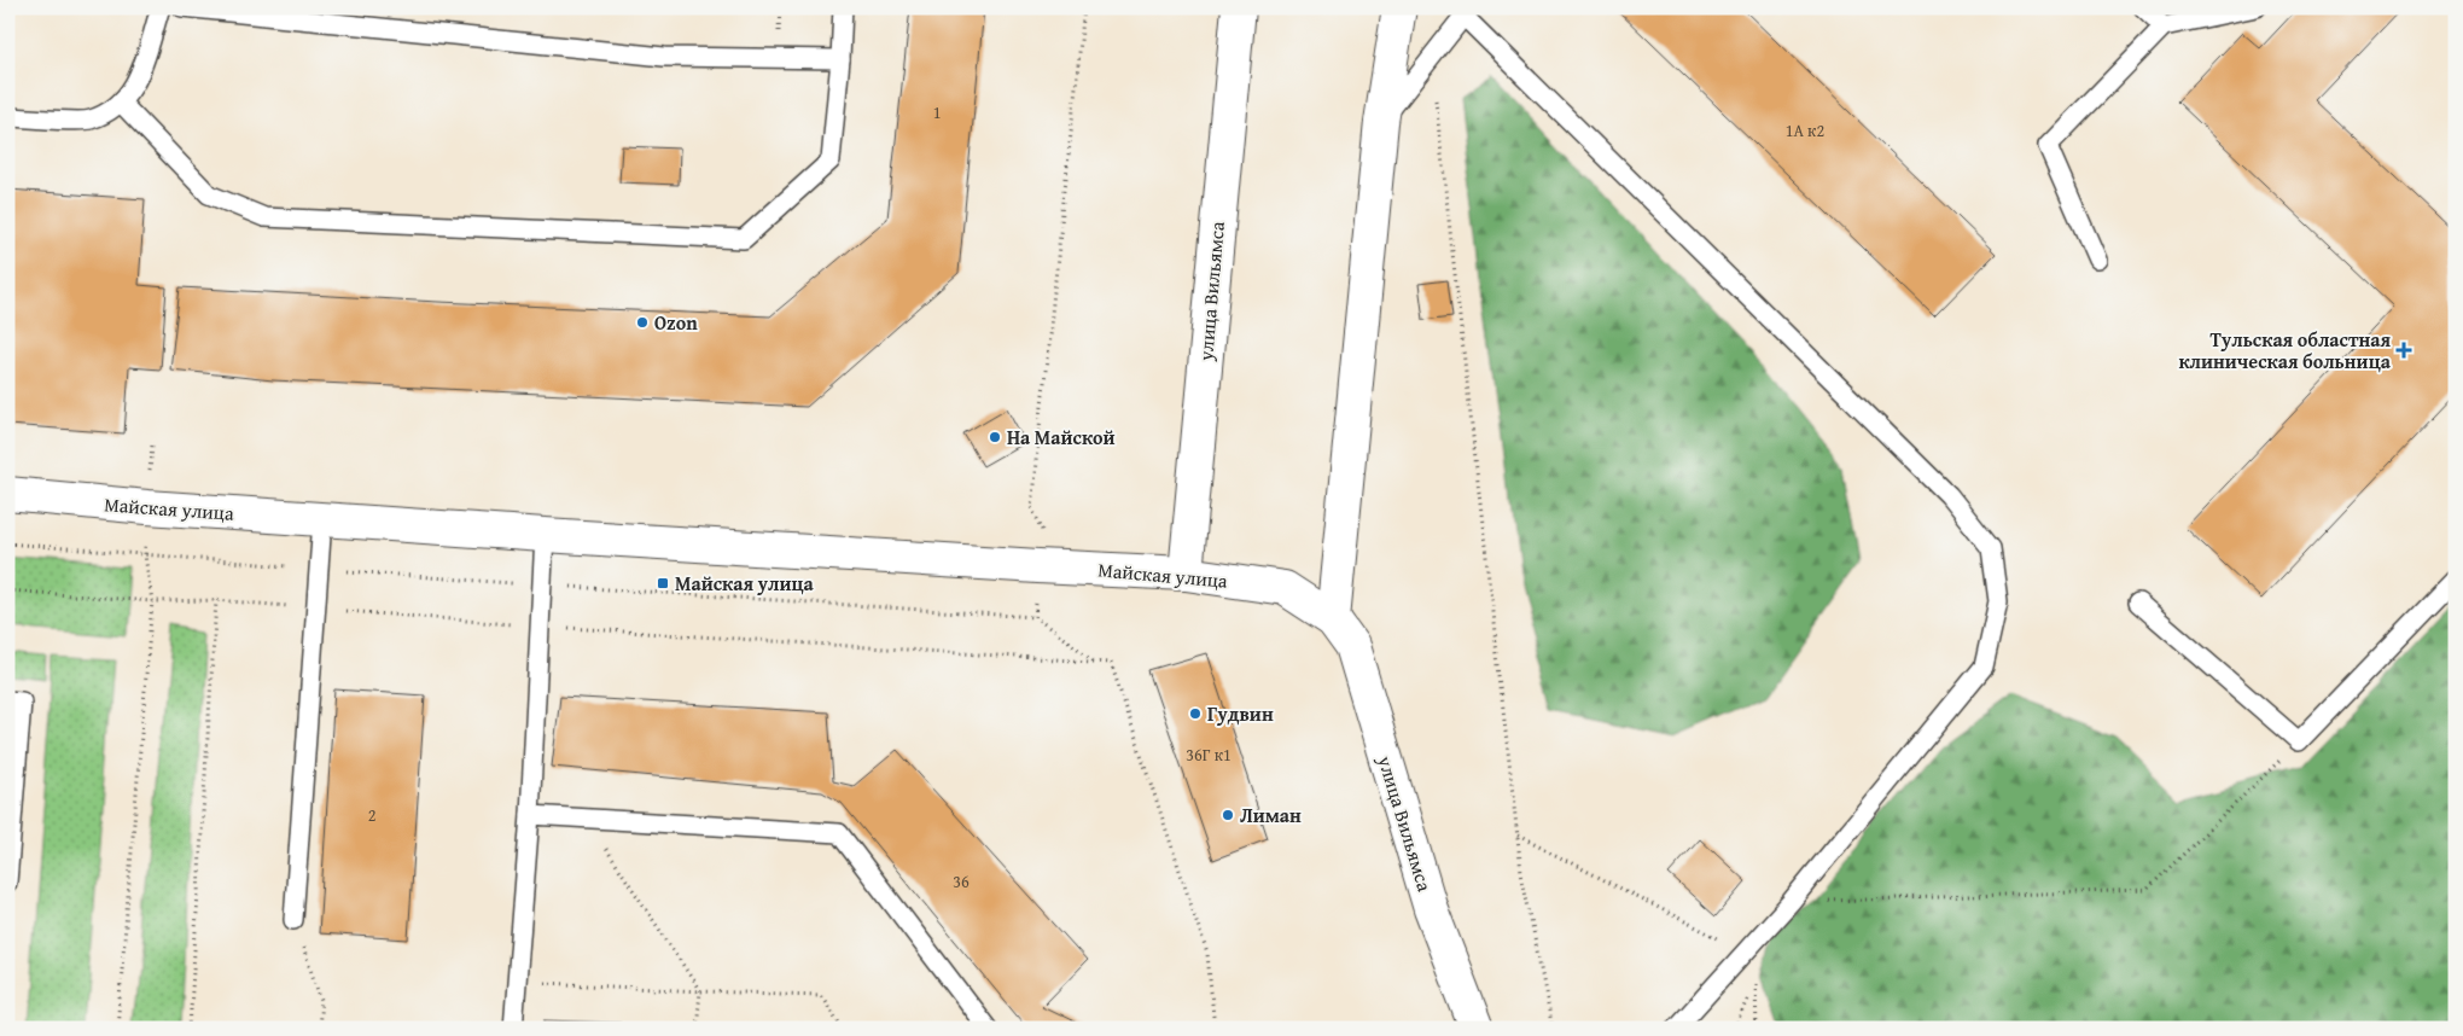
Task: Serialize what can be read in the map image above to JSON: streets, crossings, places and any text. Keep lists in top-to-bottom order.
{
  "streets": {
    "street": ["улица Вильямса", "Майская улица"]
  },
  "crossings": [
    ["улица Вильямса", "Майская улица"]
  ],
  "places": {
    "other": [
      "Ozon",
      "На Майской",
      "Гудвин",
      "Лиман"
    ],
    "health": ["Тульская областная клиническая больница"],
    "transit": ["Майская улица"]
  },
  "house_numbers": [
    "1",
    "1А к2",
    "36Г к1",
    "2",
    "36"
  ]
}
